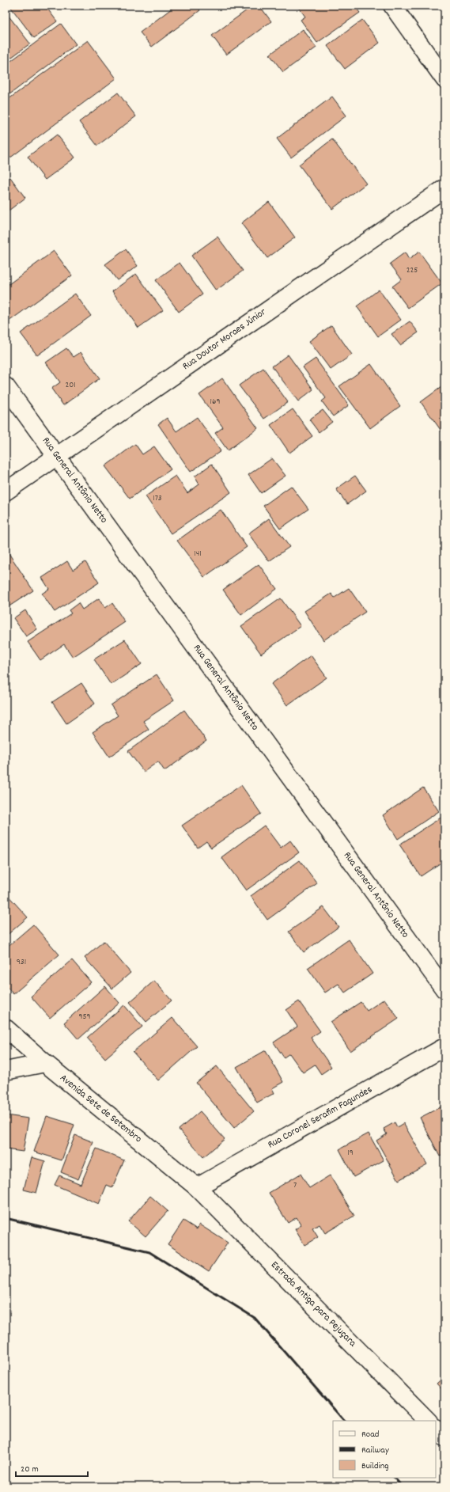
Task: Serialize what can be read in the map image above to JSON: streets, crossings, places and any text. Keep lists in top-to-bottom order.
{
  "streets": {
    "street": [
      "Rua Doutor Moraes Júnior",
      "Rua General Antônio Netto",
      "Avenida Sete de Setembro",
      "Rua Coronel Serafim Fagundes",
      "Estrada Antiga para Pejuçara"
    ]
  },
  "crossings": [
    ["Rua Doutor Moraes Júnior", "Rua General Antônio Netto"],
    ["Avenida Sete de Setembro", "Rua Coronel Serafim Fagundes"],
    ["Avenida Sete de Setembro", "Estrada Antiga para Pejuçara"],
    ["Rua Coronel Serafim Fagundes", "Estrada Antiga para Pejuçara"]
  ],
  "house_numbers": [
    "225",
    "201",
    "169",
    "173",
    "141",
    "931",
    "959",
    "19",
    "7"
  ],
  "legend": ["Road", "Railway", "Building"],
  "scale_bar": "20 m"
}
